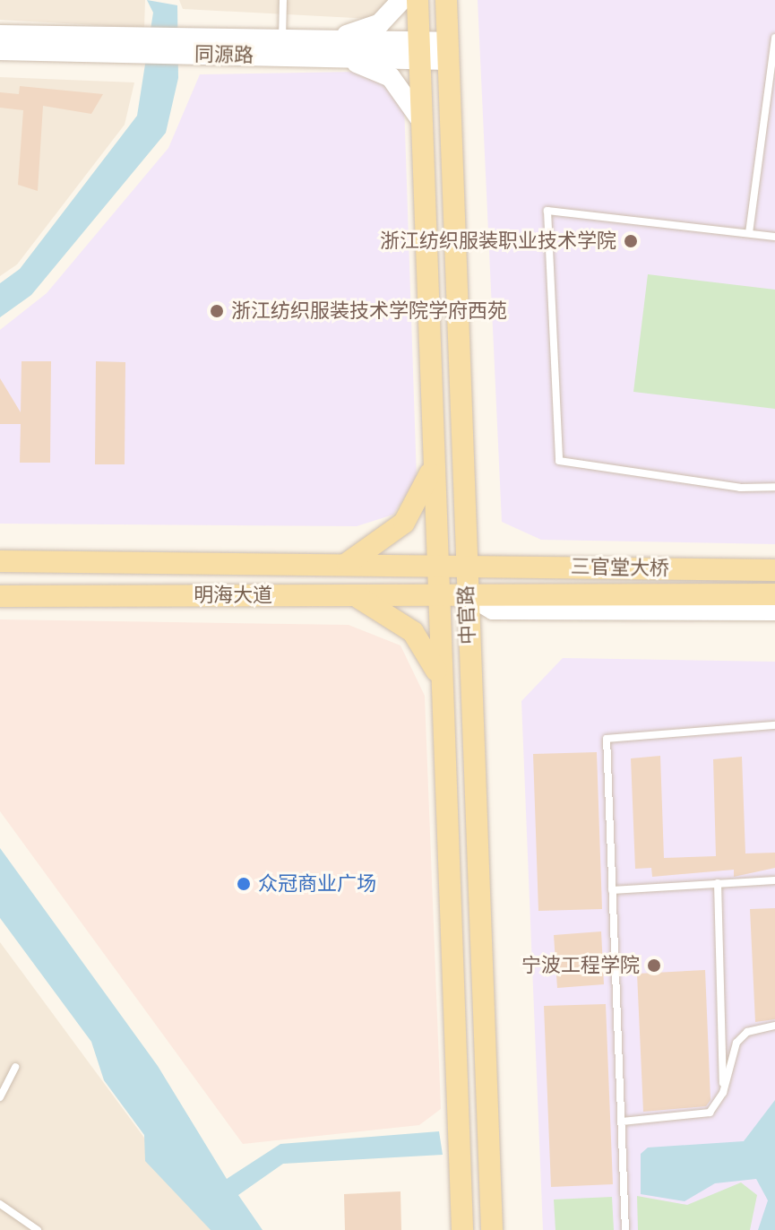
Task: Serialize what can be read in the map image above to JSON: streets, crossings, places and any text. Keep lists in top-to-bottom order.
{
  "streets": {
    "main road": ["三官堂大桥", "明海大道", "中官路"],
    "street": ["同源路"]
  },
  "crossings": [
    ["同源路", "中官路"],
    ["三官堂大桥", "明海大道"],
    ["三官堂大桥", "中官路"],
    ["明海大道", "中官路"]
  ],
  "places": [
    "浙江纺织服装职业技术学院",
    "浙江纺织服装技术学院学府西苑",
    "众冠商业广场",
    "宁波工程学院"
  ]
}
